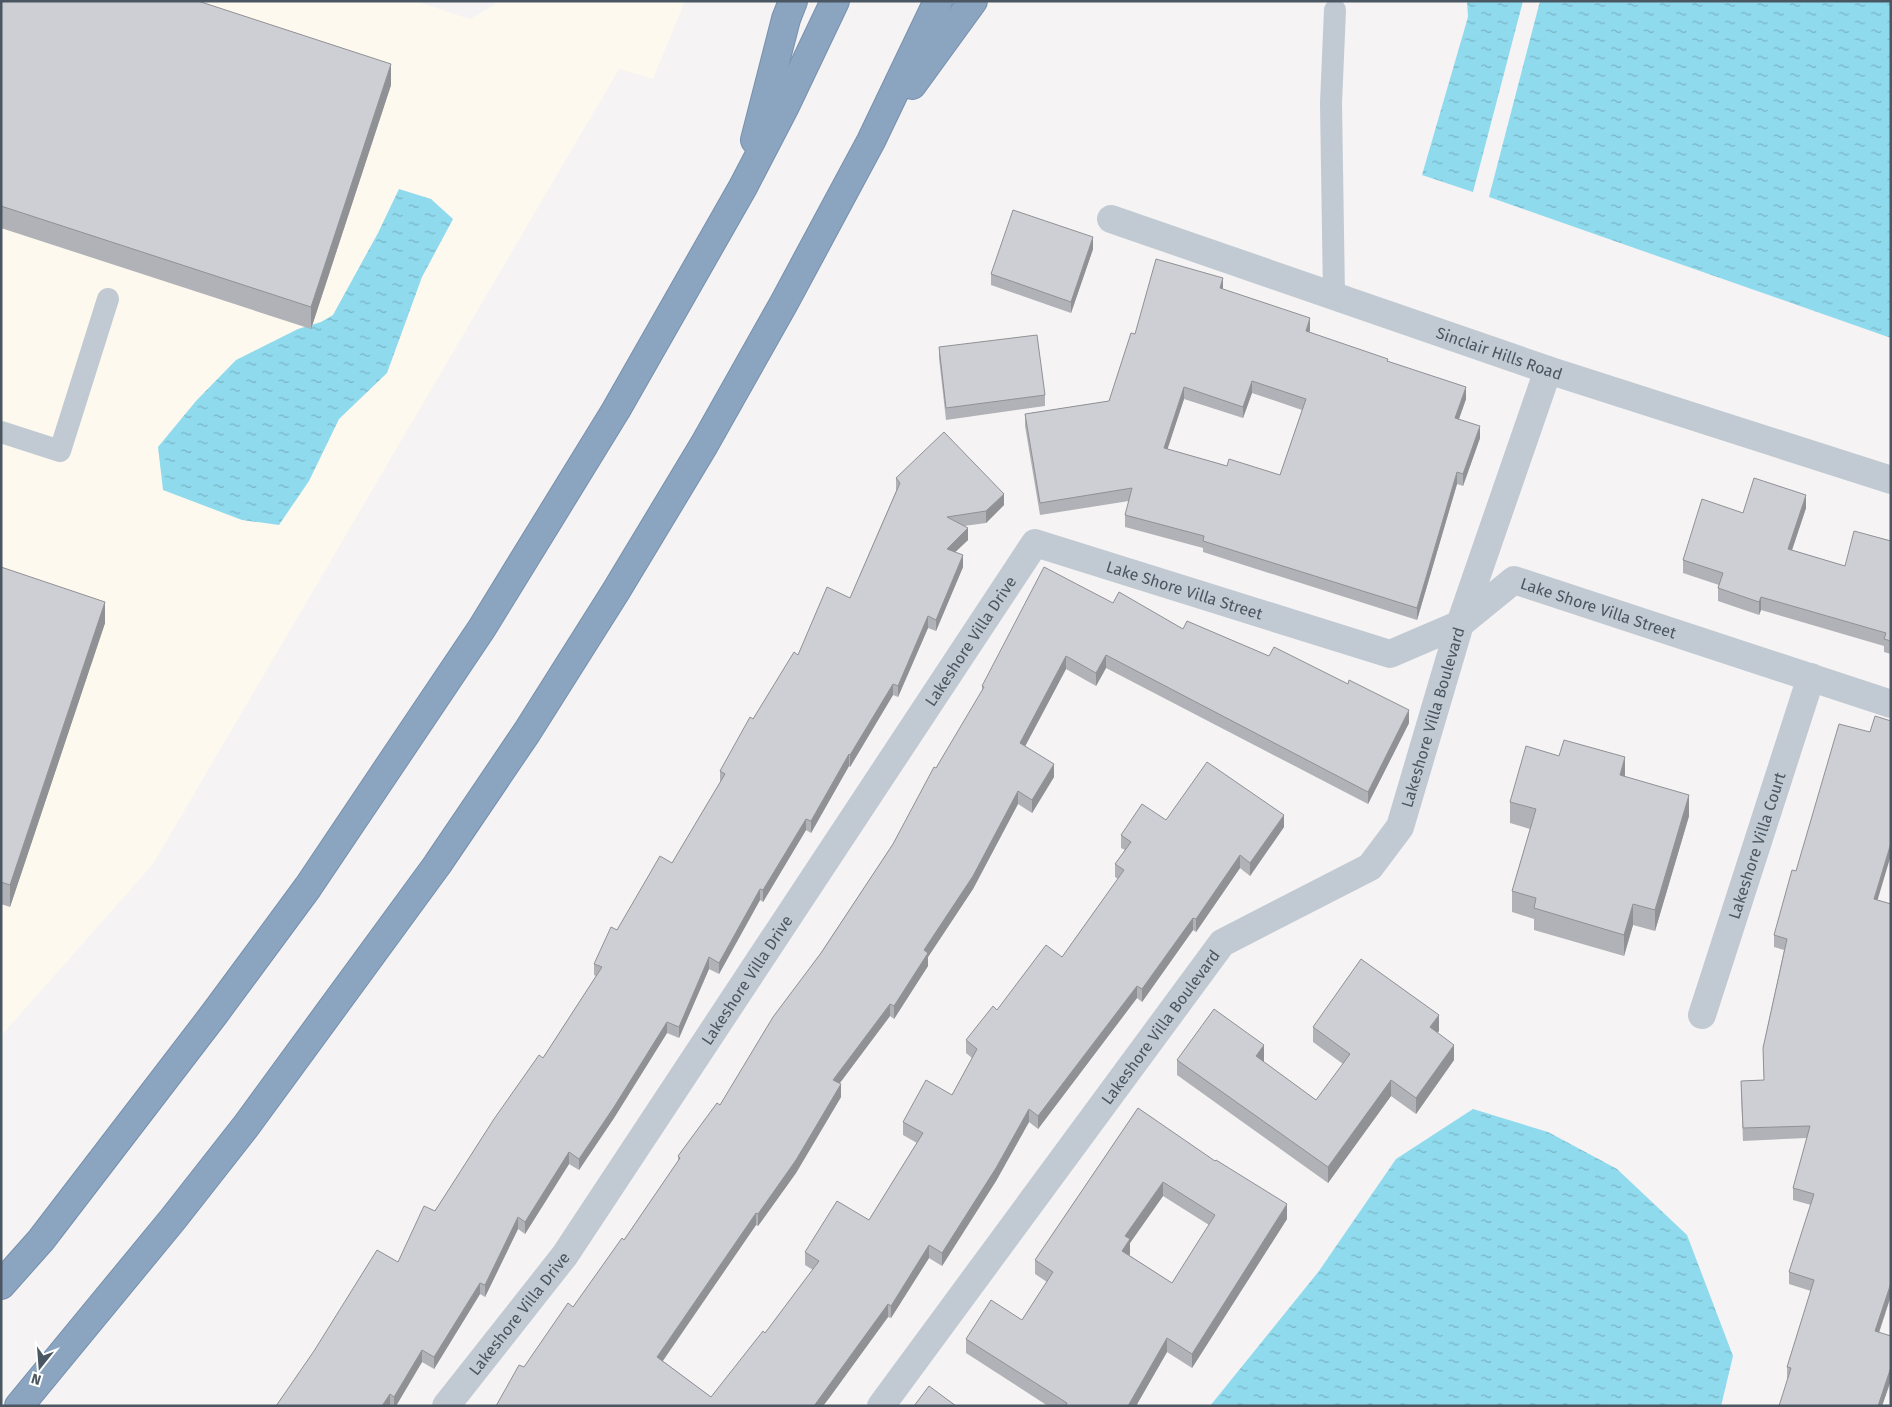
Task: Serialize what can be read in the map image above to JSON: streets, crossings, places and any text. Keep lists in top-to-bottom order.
{
  "streets": {
    "street": [
      "Sinclair Hills Road",
      "Lake Shore Villa Street",
      "Lakeshore Villa Drive",
      "Lakeshore Villa Boulevard",
      "Lakeshore Villa Court"
    ]
  },
  "crossings": [
    ["Sinclair Hills Road", "Lakeshore Villa Boulevard"],
    ["Lake Shore Villa Street", "Lakeshore Villa Drive"],
    ["Lake Shore Villa Street", "Lakeshore Villa Boulevard"],
    ["Lake Shore Villa Street", "Lakeshore Villa Court"]
  ],
  "north": "bottom"
}
